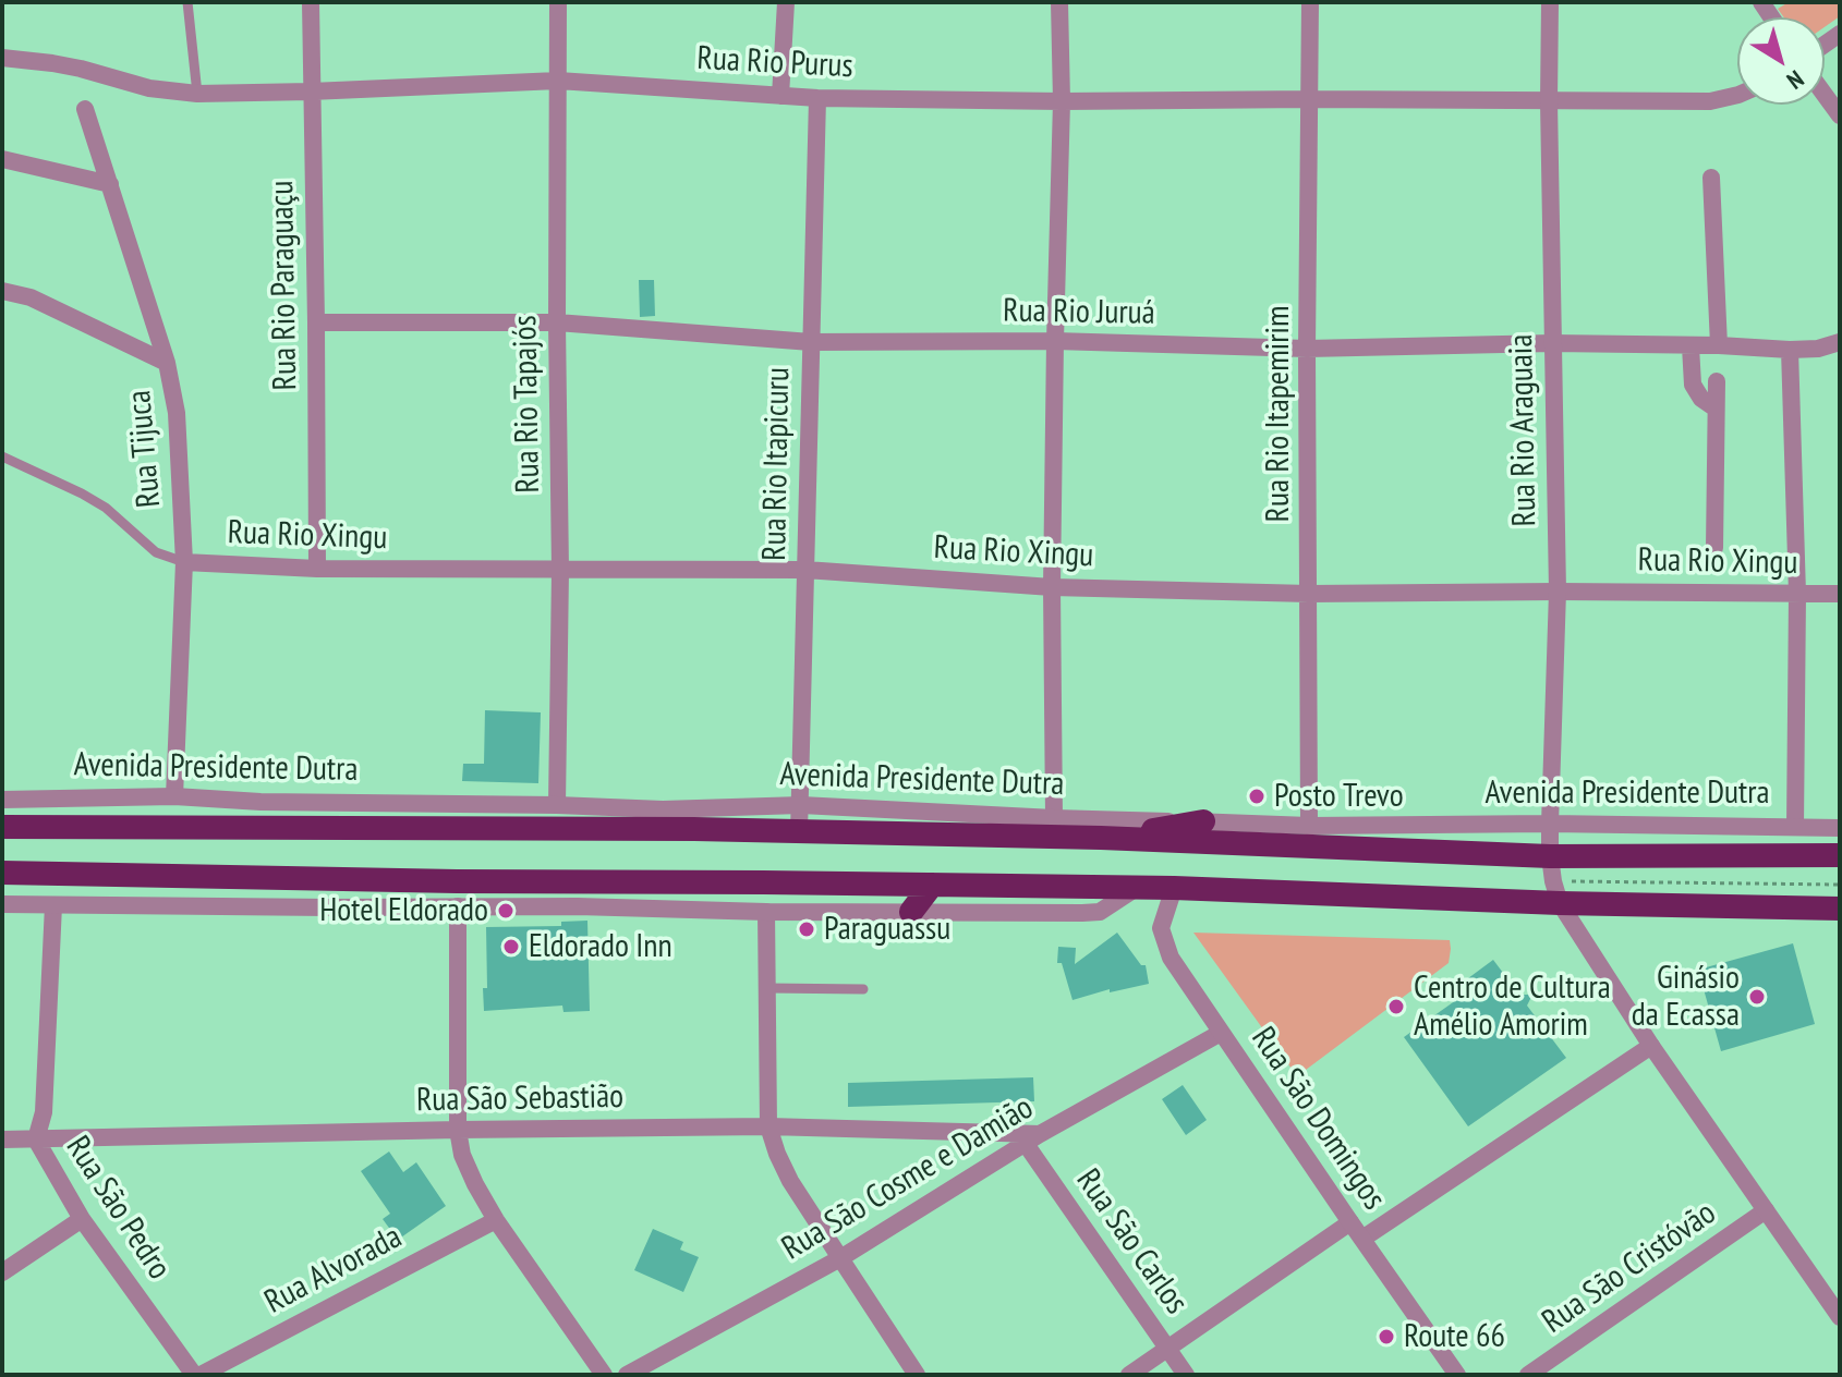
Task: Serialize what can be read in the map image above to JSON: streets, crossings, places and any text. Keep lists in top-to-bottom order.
{
  "streets": {
    "highway": ["Avenida Presidente Dutra"],
    "street": [
      "Rua Rio Purus",
      "Rua Rio Paraguaçu",
      "Rua Rio Juruá",
      "Rua Rio Tapajós",
      "Rua Rio Itapemirim",
      "Rua Rio Araguaia",
      "Rua Tijuca",
      "Rua Rio Itapicuru",
      "Rua Rio Xingu",
      "Rua São Sebastião",
      "Rua São Domingos",
      "Rua São Cosme e Damião",
      "Rua São Pedro",
      "Rua São Carlos",
      "Rua São Cristóvão",
      "Rua Alvorada"
    ]
  },
  "crossings": [
    ["Rua Rio Purus", "Rua Rio Paraguaçu"],
    ["Rua Rio Purus", "Rua Rio Tapajós"],
    ["Rua Rio Purus", "Rua Rio Itapemirim"],
    ["Rua Rio Purus", "Rua Rio Araguaia"],
    ["Rua Rio Purus", "Rua Rio Itapicuru"],
    ["Rua Rio Paraguaçu", "Rua Rio Juruá"],
    ["Rua Rio Paraguaçu", "Rua Rio Xingu"],
    ["Rua Rio Juruá", "Rua Rio Tapajós"],
    ["Rua Rio Juruá", "Rua Rio Itapemirim"],
    ["Rua Rio Juruá", "Rua Rio Araguaia"],
    ["Rua Rio Juruá", "Rua Rio Itapicuru"],
    ["Rua Rio Tapajós", "Rua Rio Xingu"],
    ["Rua Rio Tapajós", "Avenida Presidente Dutra"],
    ["Rua Rio Itapemirim", "Rua Rio Xingu"],
    ["Rua Rio Itapemirim", "Avenida Presidente Dutra"],
    ["Rua Rio Araguaia", "Rua Rio Xingu"],
    ["Rua Rio Araguaia", "Avenida Presidente Dutra"],
    ["Rua Tijuca", "Rua Rio Xingu"],
    ["Rua Tijuca", "Avenida Presidente Dutra"],
    ["Rua Rio Itapicuru", "Rua Rio Xingu"],
    ["Rua Rio Itapicuru", "Avenida Presidente Dutra"],
    ["Rua São Sebastião", "Rua São Cosme e Damião"],
    ["Rua São Sebastião", "Rua São Pedro"],
    ["Rua São Sebastião", "Rua São Carlos"],
    ["Rua São Domingos", "Rua São Cosme e Damião"],
    ["Rua São Cosme e Damião", "Rua São Carlos"],
    ["Rua São Pedro", "Rua Alvorada"]
  ],
  "places": [
    "Posto Trevo",
    "Hotel Eldorado",
    "Paraguassu",
    "Eldorado Inn",
    "Ginásio da Ecassa",
    "Centro de Cultura Amélio Amorim",
    "Route 66"
  ],
  "north": "bottom right"
}
